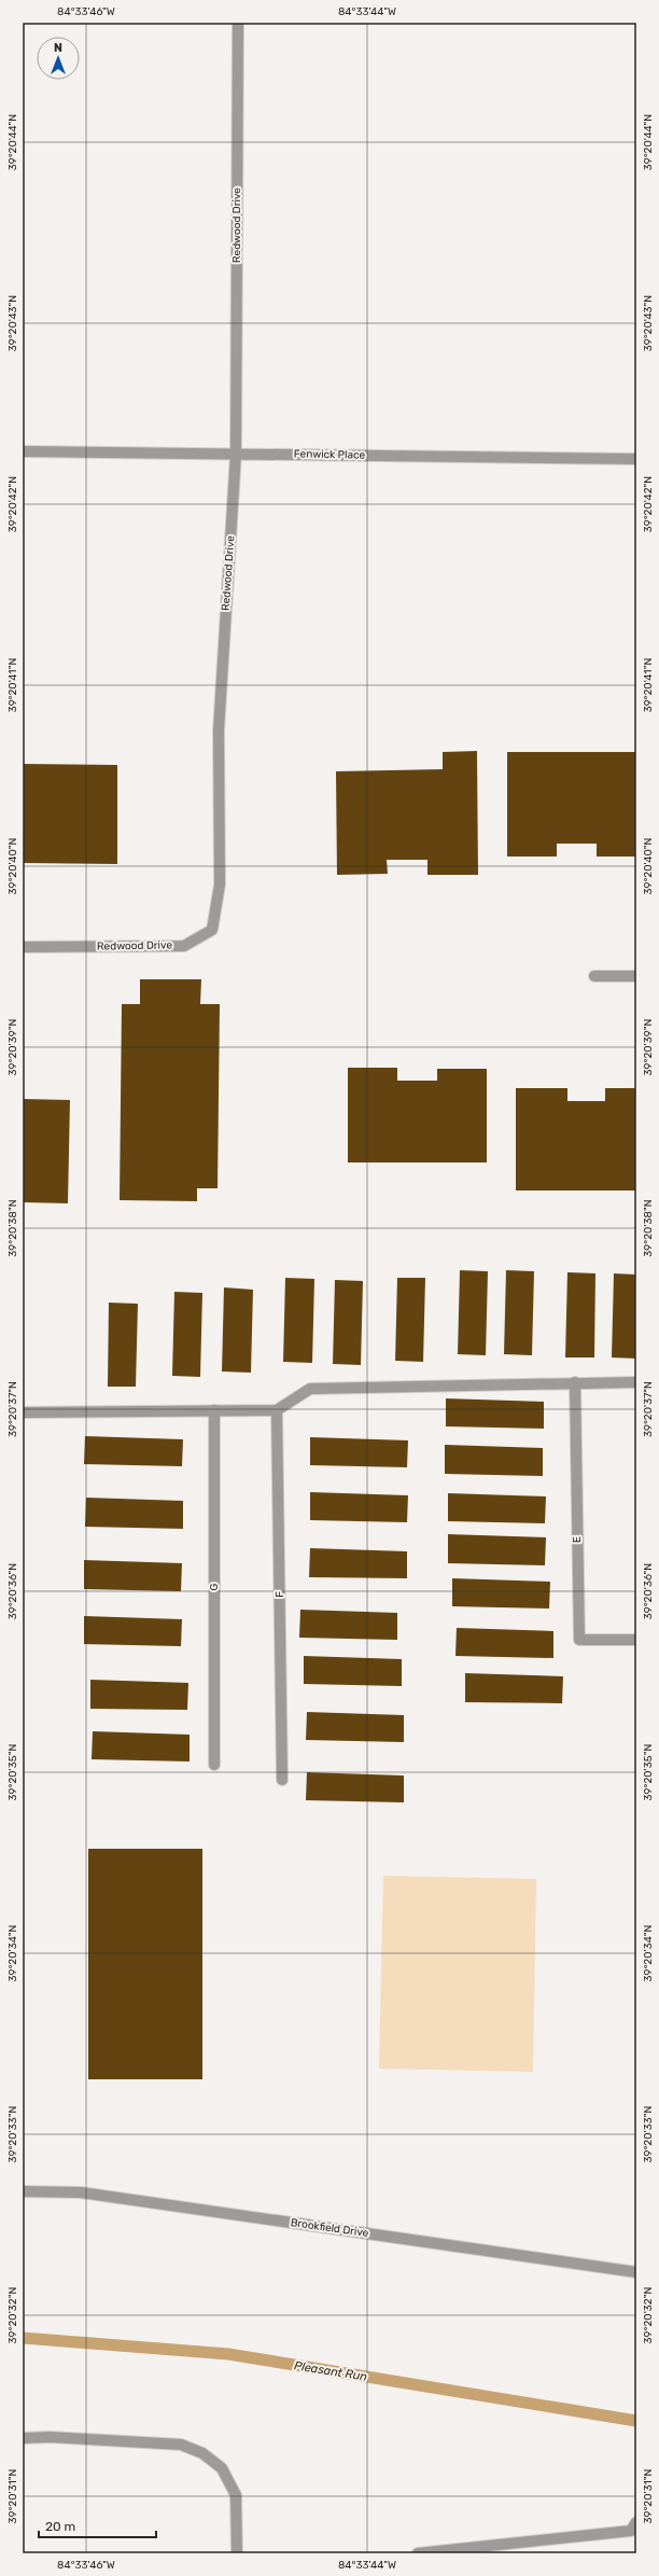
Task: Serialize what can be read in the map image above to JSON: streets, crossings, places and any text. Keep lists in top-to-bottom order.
{
  "streets": {
    "street": [
      "Redwood Drive",
      "Fenwick Place",
      "E",
      "G",
      "F",
      "Brookfield Drive"
    ]
  },
  "crossings": [
    ["Redwood Drive", "Fenwick Place"]
  ],
  "water": ["Pleasant Run"],
  "scale_bar": "20 m",
  "north": "top",
  "coordinates": [
    "84°33'46\"W",
    "84°33'44\"W",
    "39°20'44\"N",
    "39°20'43\"N",
    "39°20'42\"N",
    "39°20'41\"N",
    "39°20'40\"N",
    "39°20'39\"N",
    "39°20'38\"N",
    "39°20'37\"N",
    "39°20'36\"N",
    "39°20'35\"N",
    "39°20'34\"N",
    "39°20'33\"N",
    "39°20'32\"N",
    "39°20'31\"N"
  ]
}
